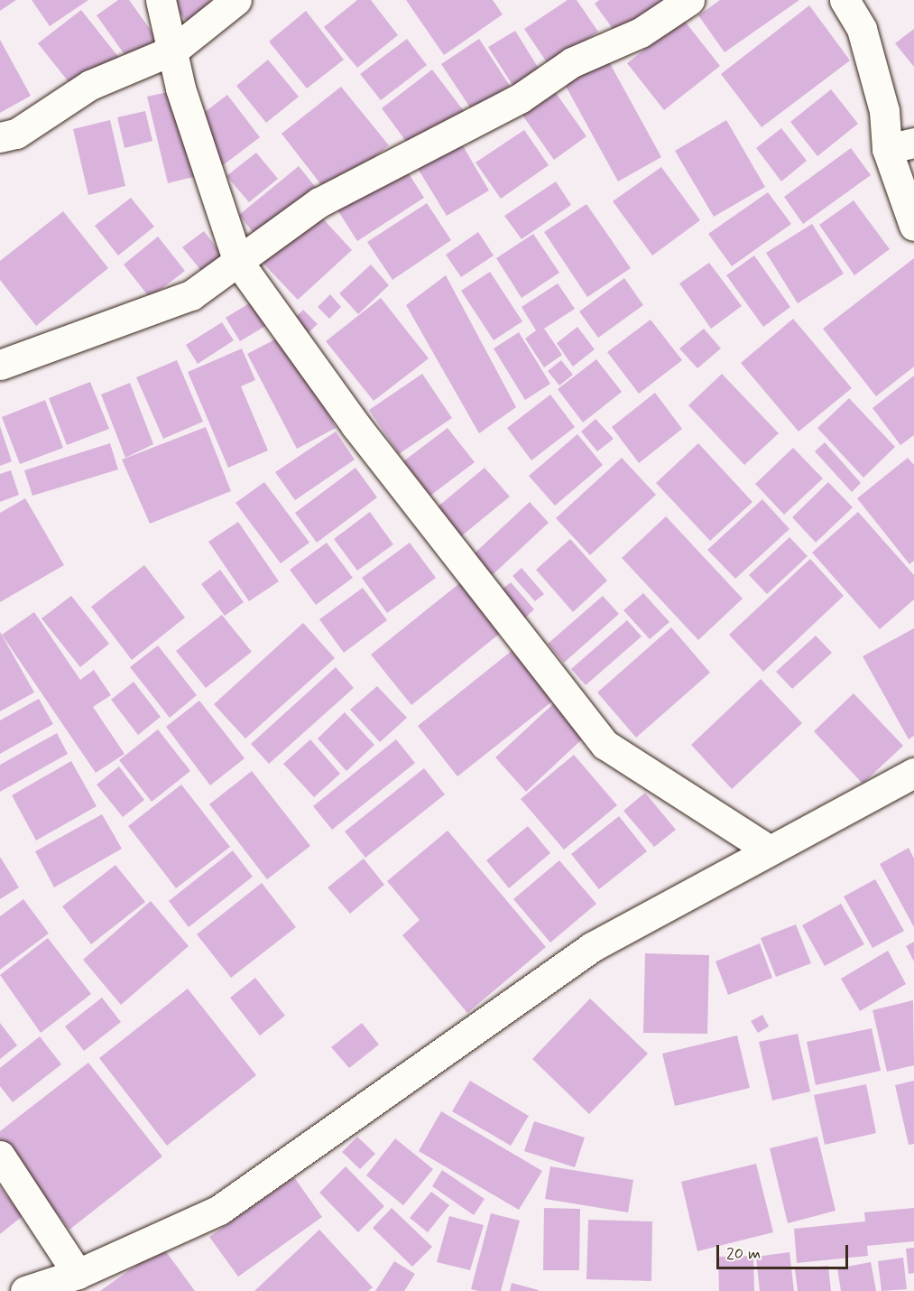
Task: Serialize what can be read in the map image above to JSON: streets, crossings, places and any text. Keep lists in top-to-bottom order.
{
  "scale_bar": "20 m"
}
